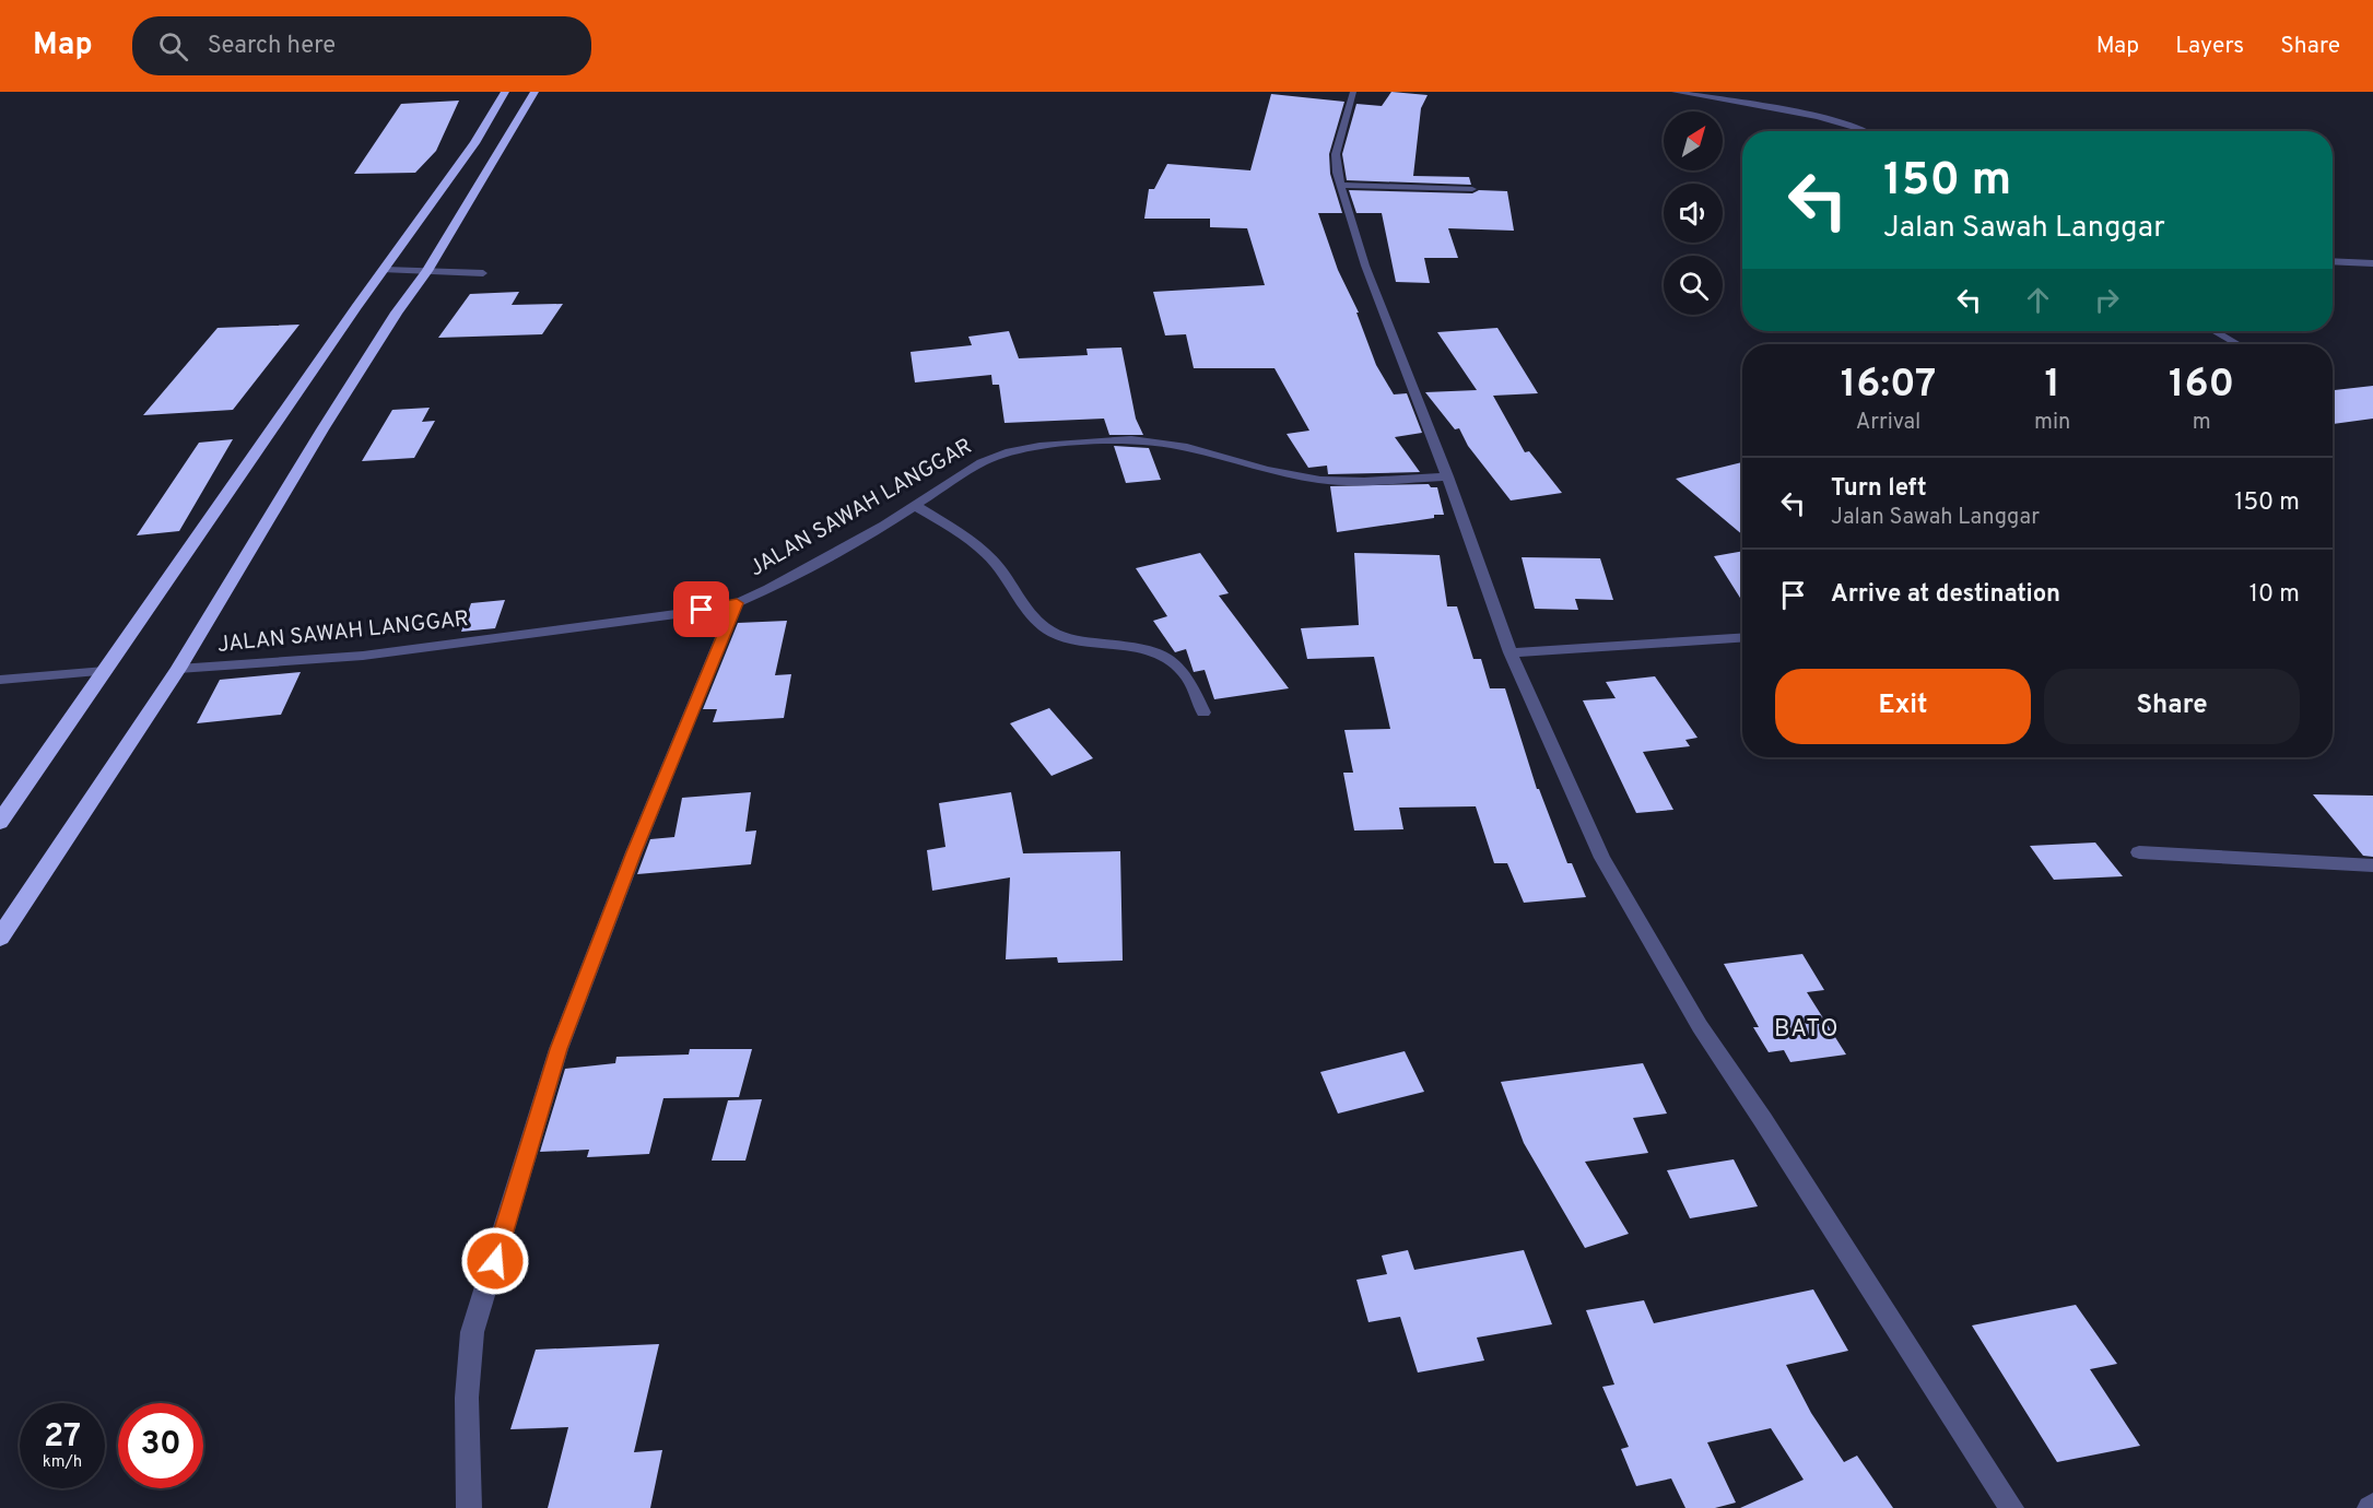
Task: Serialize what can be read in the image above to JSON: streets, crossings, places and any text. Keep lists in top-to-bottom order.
{
  "streets": {
    "street": ["JALAN SAWAH LANGGAR"]
  },
  "districts": ["BATO"],
  "north": "top right",
  "page": {
    "header": "Map",
    "search": "Search here",
    "nav": ["Map", "Layers", "Share"],
    "turn": ["150 m", "Jalan Sawah Langgar"],
    "eta": [
      "16:07",
      "Arrival",
      "1",
      "min",
      "160",
      "m"
    ],
    "list": [
      {
        "name": "Turn left",
        "note": "Jalan Sawah Langgar",
        "value": "150 m"
      },
      {
        "name": "Arrive at destination",
        "value": "10 m"
      }
    ],
    "buttons": ["Exit", "Share"],
    "speed": "27 km/h",
    "limit": "30"
  }
}
